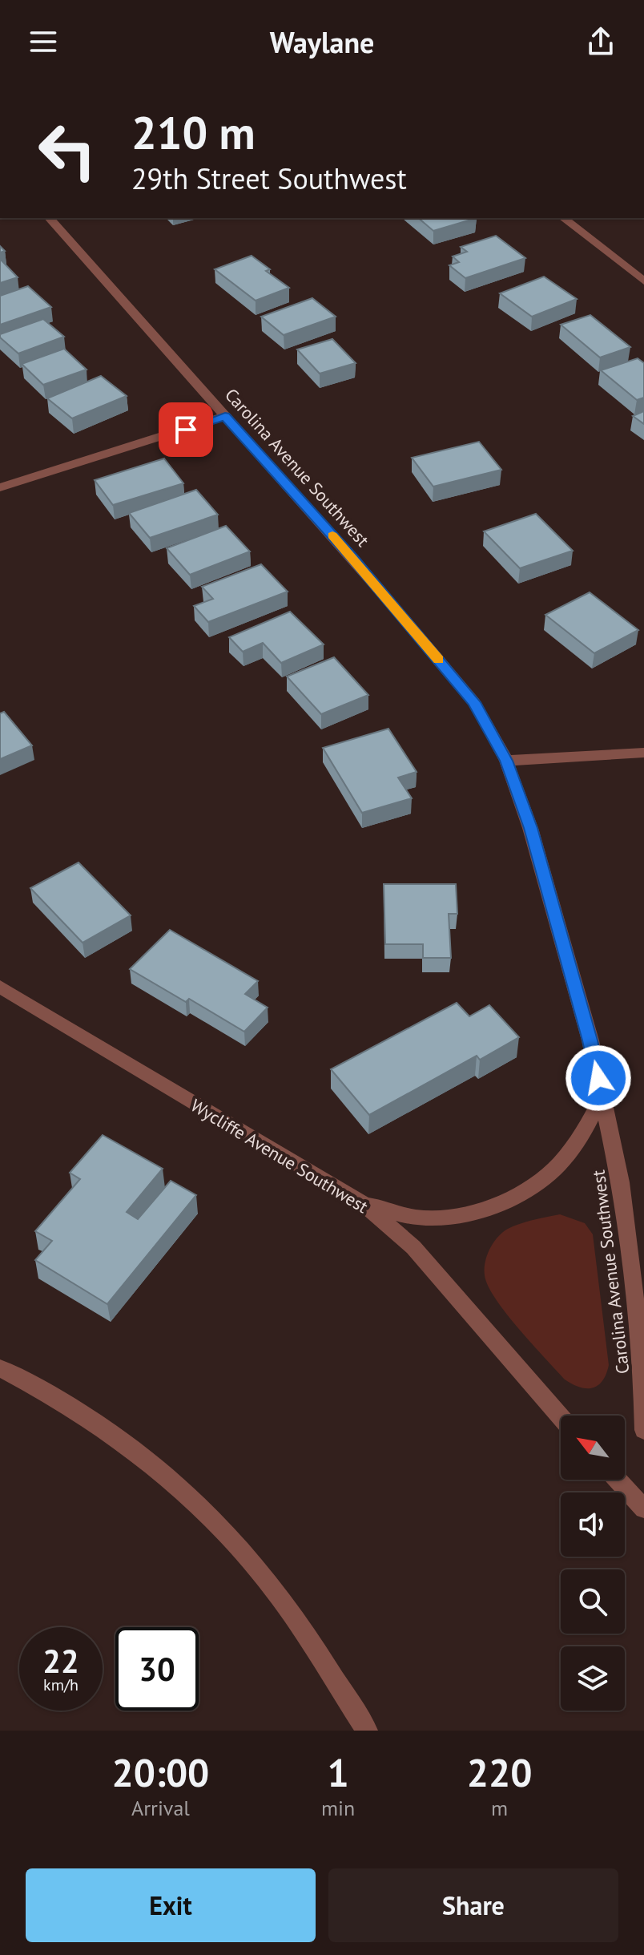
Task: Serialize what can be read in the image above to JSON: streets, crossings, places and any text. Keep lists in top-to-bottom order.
{
  "streets": {
    "street": ["Carolina Avenue Southwest", "Wycliffe Avenue Southwest"]
  },
  "north": "top left",
  "page": {
    "header": "Waylane",
    "turn": ["210 m", "29th Street Southwest"],
    "speed": "22 km/h",
    "limit": "30",
    "eta": [
      "20:00",
      "Arrival",
      "1",
      "min",
      "220",
      "m"
    ],
    "buttons": ["Exit", "Share"]
  }
}
